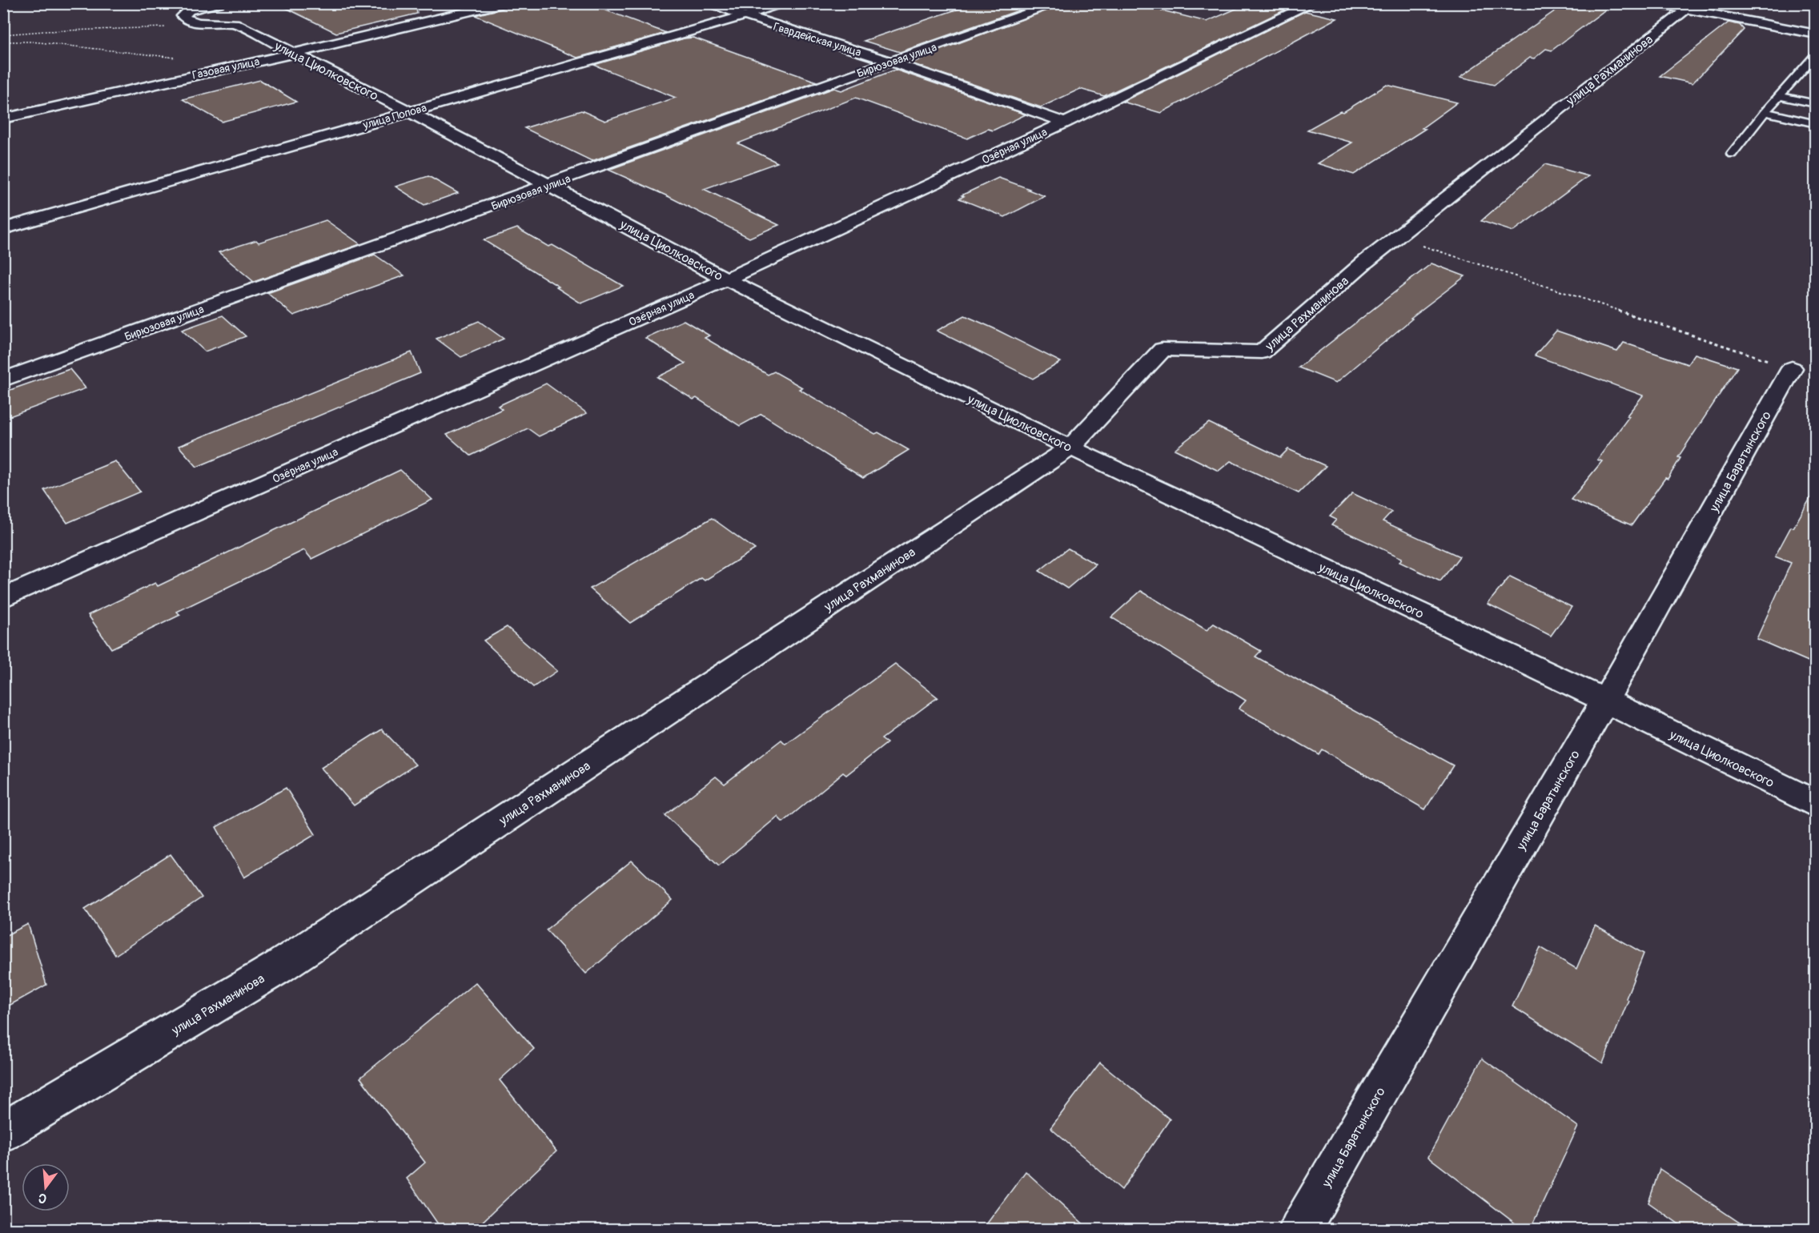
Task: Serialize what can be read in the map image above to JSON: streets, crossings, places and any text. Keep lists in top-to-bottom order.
{
  "streets": {
    "street": [
      "Гвардейская улица",
      "Бирюзовая улица",
      "Газовая улица",
      "улица Рахманинова",
      "улица Циолковского",
      "улица Попова",
      "Озёрная улица",
      "улица Баратынского"
    ]
  },
  "crossings": [
    ["Гвардейская улица", "Бирюзовая улица"],
    ["Гвардейская улица", "улица Попова"],
    ["Гвардейская улица", "Озёрная улица"],
    ["Бирюзовая улица", "улица Циолковского"],
    ["Газовая улица", "улица Циолковского"],
    ["улица Рахманинова", "улица Циолковского"],
    ["улица Циолковского", "улица Попова"],
    ["улица Циолковского", "Озёрная улица"],
    ["улица Циолковского", "улица Баратынского"]
  ],
  "north": "bottom"
}
